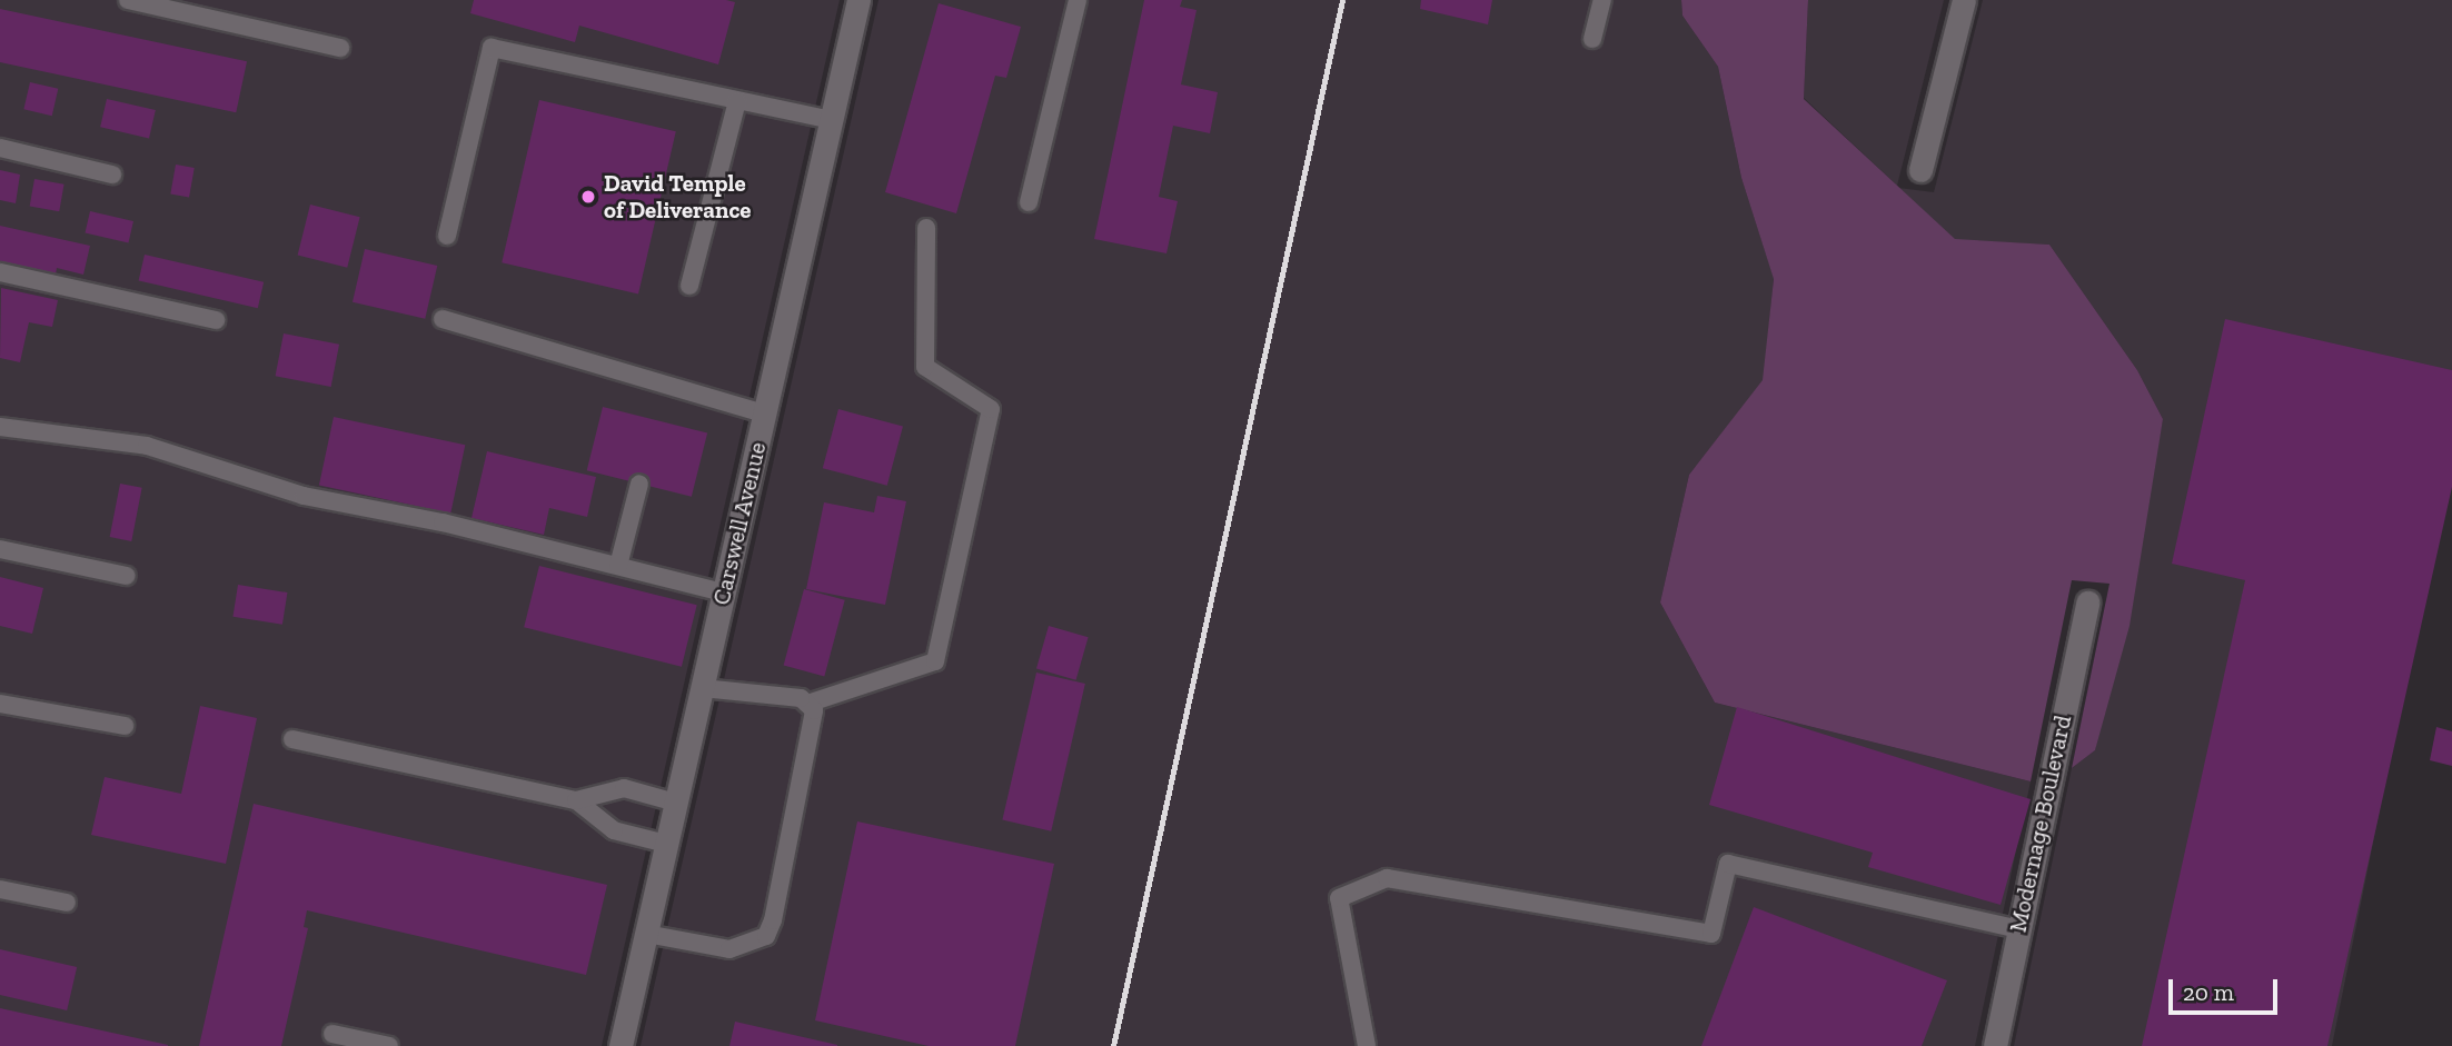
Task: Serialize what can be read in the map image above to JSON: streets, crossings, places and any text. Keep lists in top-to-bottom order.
{
  "streets": {
    "street": ["Carswell Avenue", "Modernage Boulevard"]
  },
  "places": ["David Temple of Deliverance"],
  "scale_bar": "20 m"
}
